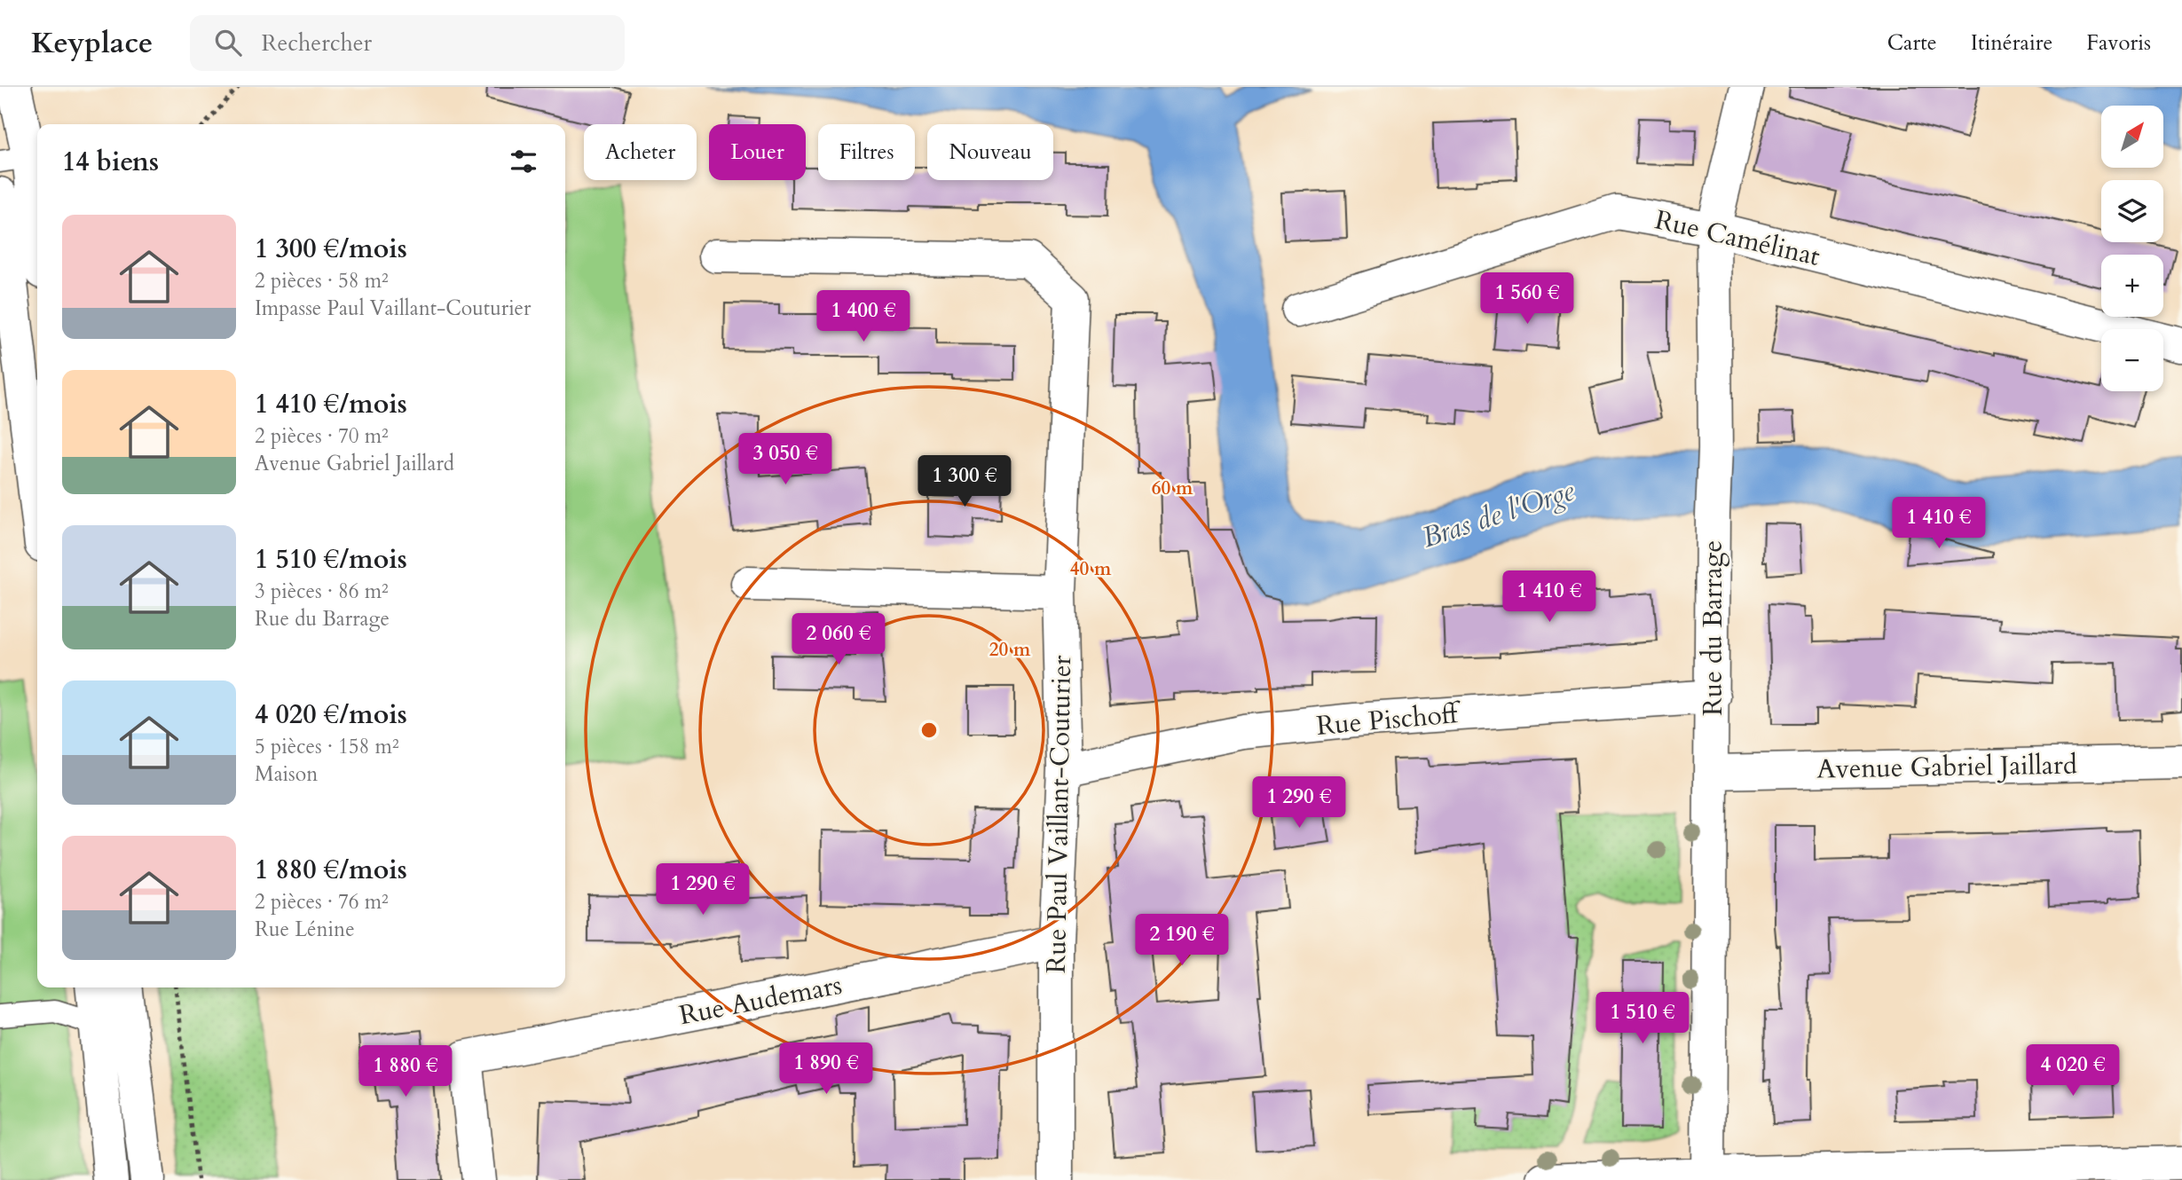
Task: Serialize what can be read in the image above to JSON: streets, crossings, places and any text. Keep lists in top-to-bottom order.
{
  "streets": {
    "street": [
      "Rue Camélinat",
      "Rue du Barrage",
      "Rue Pischoff",
      "Avenue Gabriel Jaillard",
      "Rue Paul Vaillant-Couturier",
      "Rue Audemars"
    ]
  },
  "crossings": [
    ["Rue Camélinat", "Rue du Barrage"],
    ["Rue du Barrage", "Rue Pischoff"],
    ["Rue du Barrage", "Avenue Gabriel Jaillard"],
    ["Rue Pischoff", "Rue Paul Vaillant-Couturier"],
    ["Rue Paul Vaillant-Couturier", "Rue Audemars"]
  ],
  "water": ["Bras de l'Orge"],
  "north": "top right",
  "page": {
    "header": "Keyplace",
    "search": "Rechercher",
    "nav": ["Carte", "Itinéraire", "Favoris"],
    "map_buttons": ["+", "−"],
    "chip": [
      "Acheter",
      "Louer",
      "Filtres",
      "Nouveau"
    ],
    "heading": "14 biens",
    "list": [
      {
        "name": "1 300 €/mois",
        "note": "2 pièces · 58 m² · Impasse Paul Vaillant-Couturier"
      },
      {
        "name": "1 410 €/mois",
        "note": "2 pièces · 70 m² · Avenue Gabriel Jaillard"
      },
      {
        "name": "1 510 €/mois",
        "note": "3 pièces · 86 m² · Rue du Barrage"
      },
      {
        "name": "4 020 €/mois",
        "note": "5 pièces · 158 m² · Maison"
      },
      {
        "name": "1 880 €/mois",
        "note": "2 pièces · 76 m² · Rue Lénine"
      }
    ],
    "price": [
      "1 560 €",
      "1 400 €",
      "3 050 €",
      "1 300 €",
      "1 410 €",
      "1 410 €",
      "2 060 €",
      "1 290 €",
      "1 290 €",
      "2 190 €",
      "1 510 €",
      "1 890 €",
      "4 020 €",
      "1 880 €"
    ]
  },
  "rings": ["60 m", "40 m", "20 m"]
}
